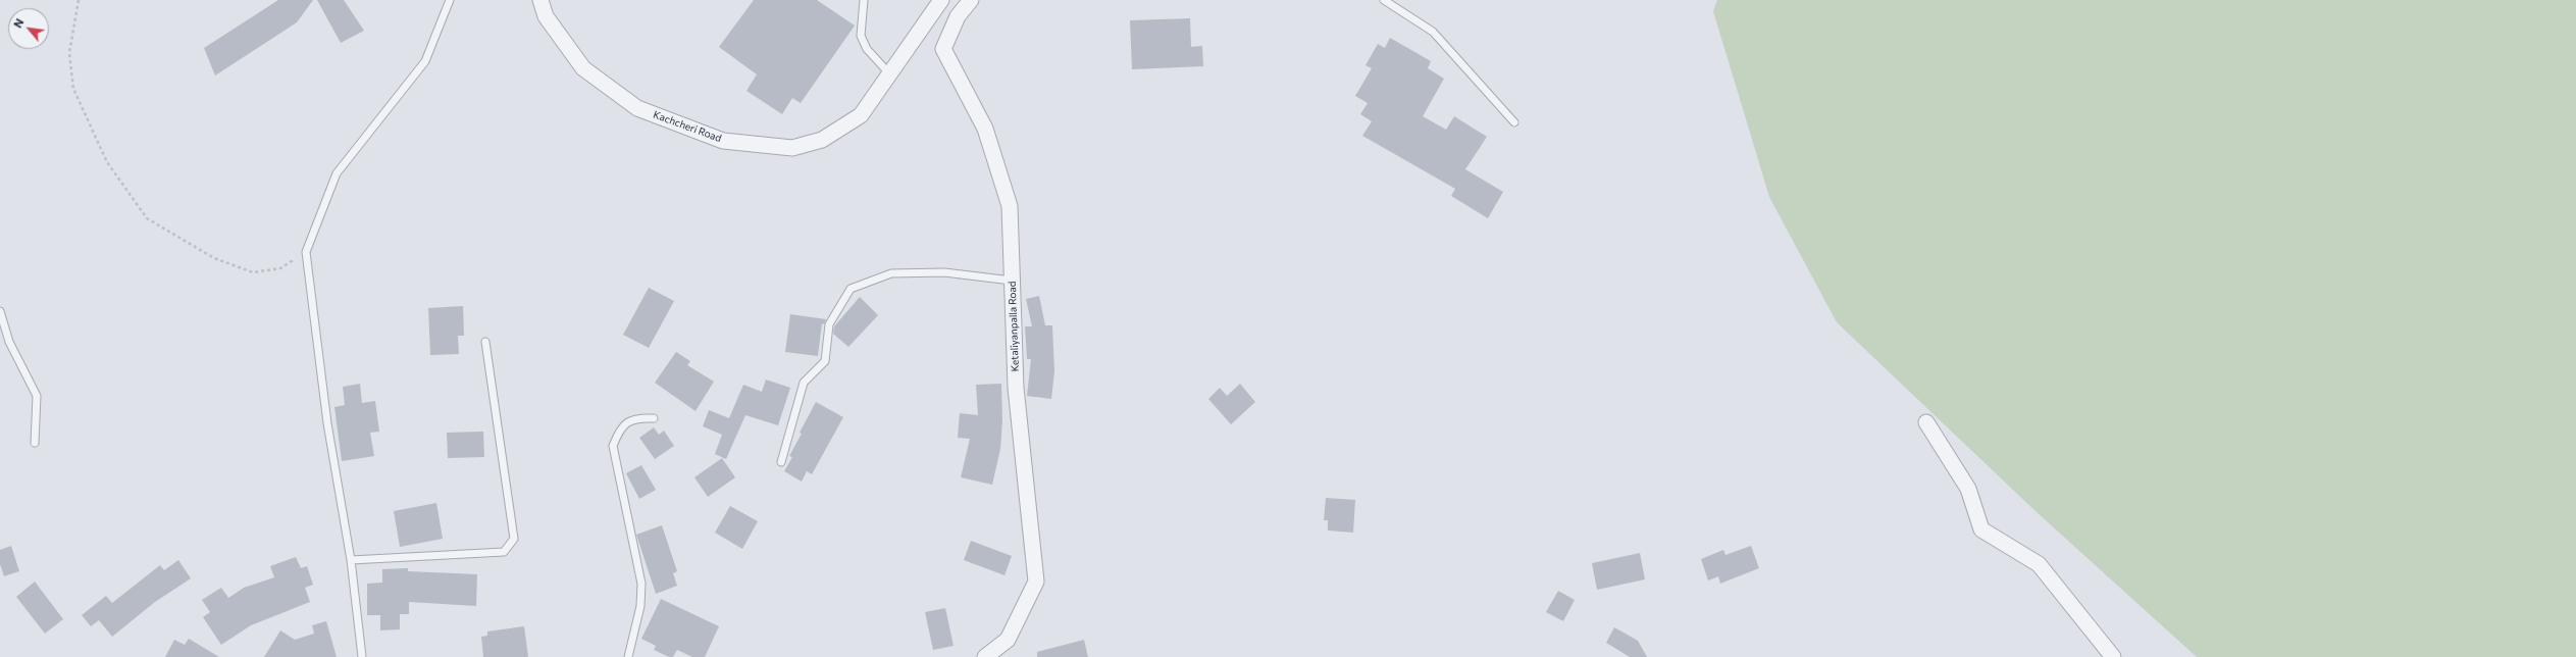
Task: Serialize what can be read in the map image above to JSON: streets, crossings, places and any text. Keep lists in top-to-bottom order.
{
  "streets": {
    "street": ["Kachcheri Road", "Ketaliyanpalla Road"]
  },
  "north": "top left"
}
